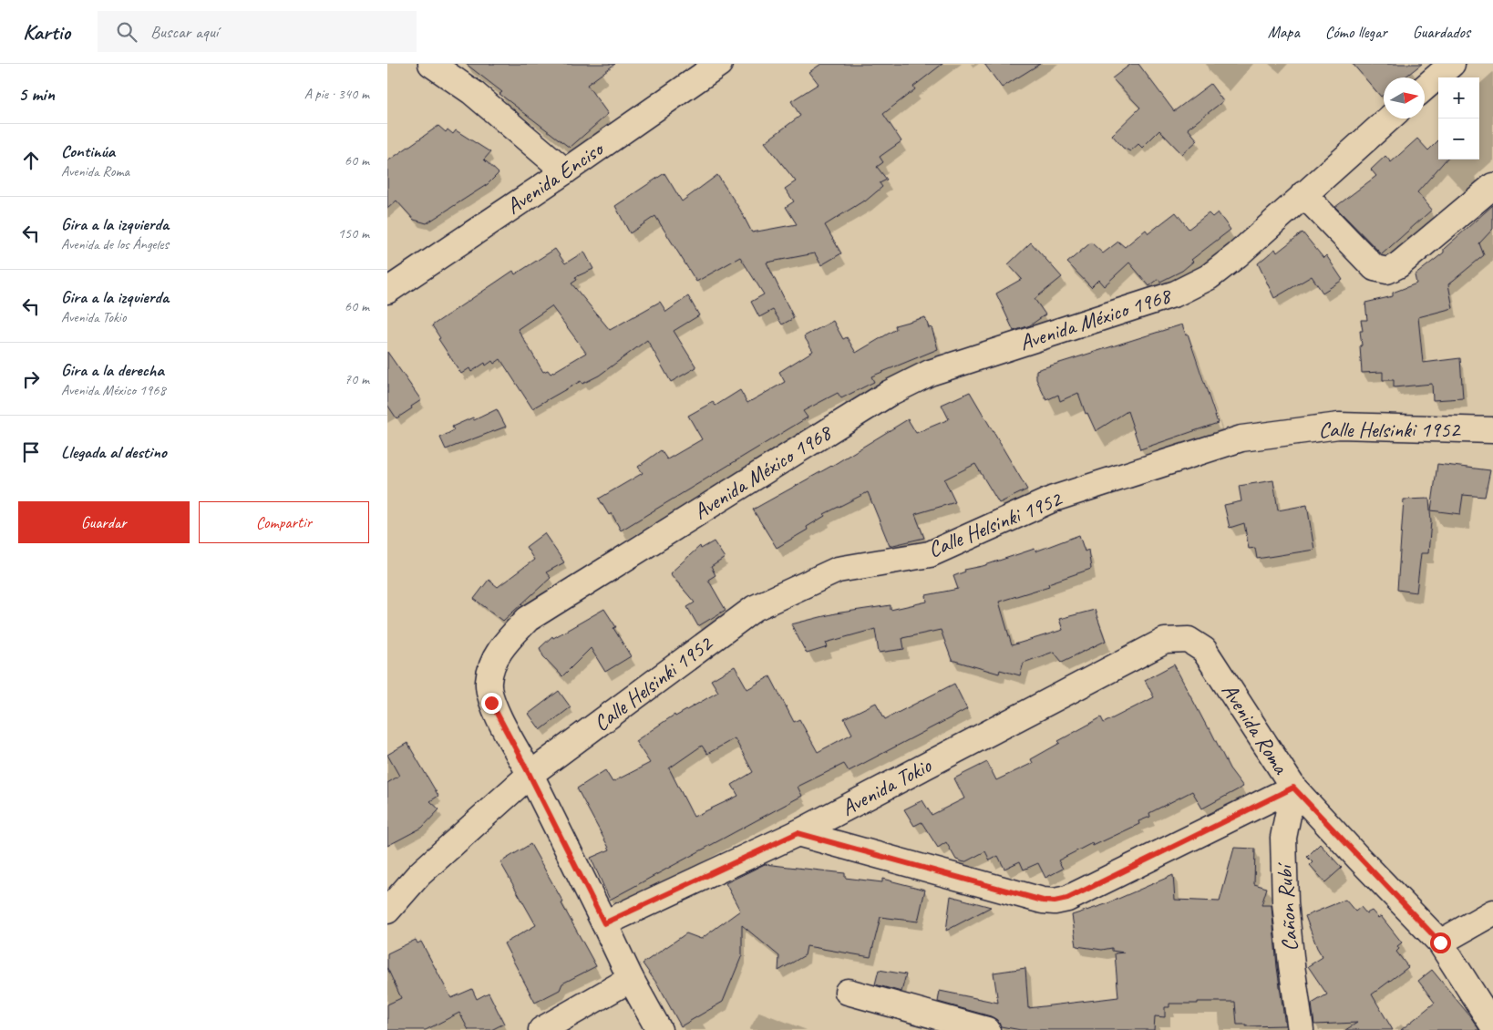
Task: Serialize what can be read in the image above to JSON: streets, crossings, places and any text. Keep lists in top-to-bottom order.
{
  "streets": {
    "street": [
      "Avenida Enciso",
      "Avenida México 1968",
      "Calle Helsinki 1952",
      "Avenida Roma",
      "Avenida Tokio",
      "Cañon Rubí"
    ]
  },
  "crossings": [
    ["Avenida México 1968", "Calle Helsinki 1952"],
    ["Avenida México 1968", "Avenida Tokio"],
    ["Avenida Roma", "Avenida Tokio"],
    ["Avenida Roma", "Cañon Rubí"]
  ],
  "north": "right",
  "page": {
    "header": "Kartio",
    "search": "Buscar aquí",
    "nav": ["Mapa", "Cómo llegar", "Guardados"],
    "heading": ["5 min", "A pie · 340 m"],
    "map_buttons": ["+", "−"],
    "list": [
      ["Continúa", "Avenida Roma", "60 m"],
      ["Gira a la izquierda", "Avenida de los Ángeles", "150 m"],
      ["Gira a la izquierda", "Avenida Tokio", "60 m"],
      ["Gira a la derecha", "Avenida México 1968", "70 m"],
      "Llegada al destino"
    ],
    "buttons": ["Guardar", "Compartir"]
  }
}
